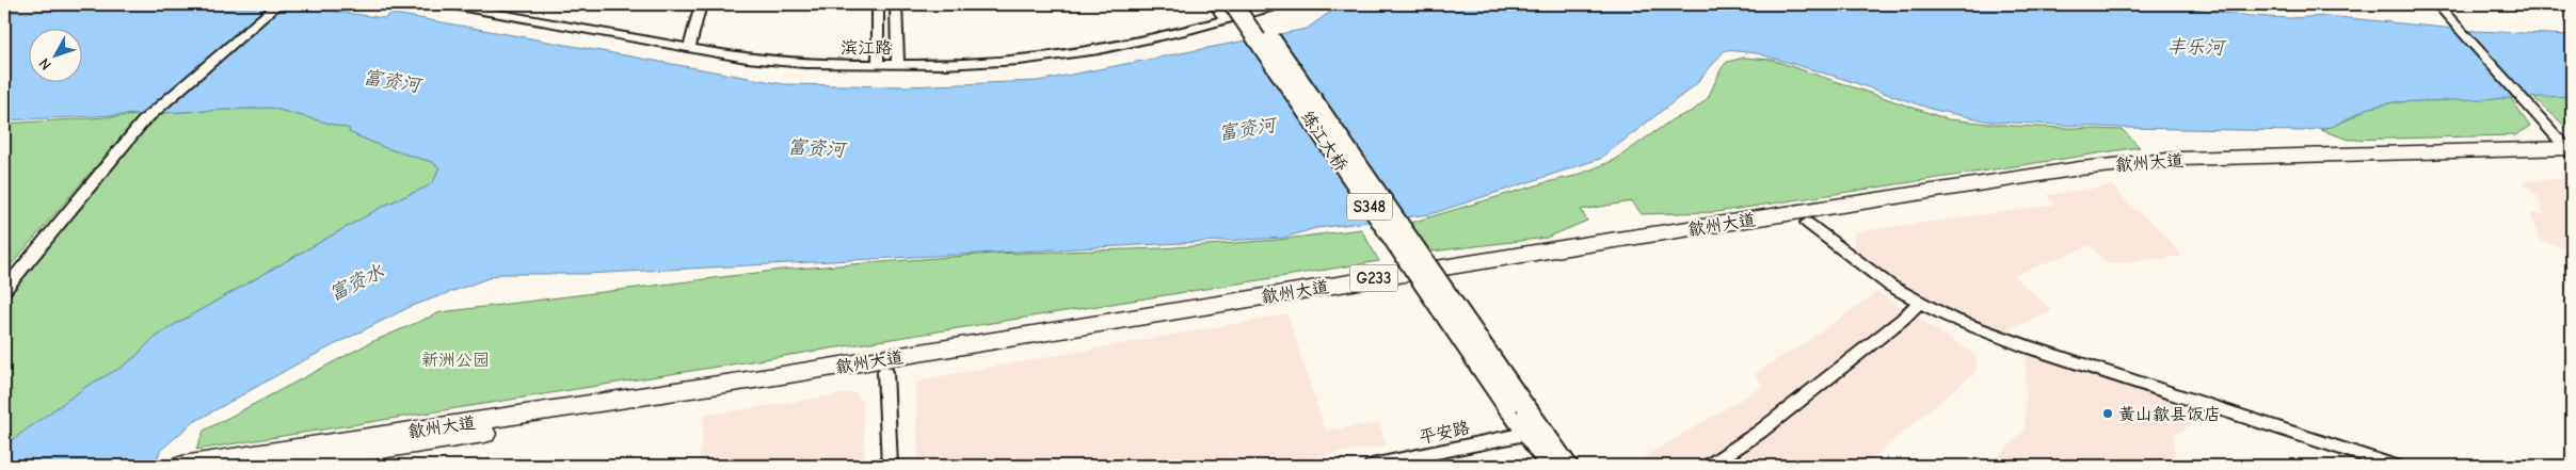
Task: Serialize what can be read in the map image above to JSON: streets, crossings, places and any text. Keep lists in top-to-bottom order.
{
  "streets": {
    "highway": ["歙州大道", "G233"],
    "main road": ["练江大桥", "S348"],
    "street": ["滨江路", "平安路"]
  },
  "crossings": [
    ["滨江路", "练江大桥"],
    ["练江大桥", "S348"],
    ["S348", "平安路"]
  ],
  "water": ["丰乐河", "富资河", "富资水"],
  "parks": ["新洲公园"],
  "places": ["黄山歙县饭店"],
  "north": "bottom left"
}
